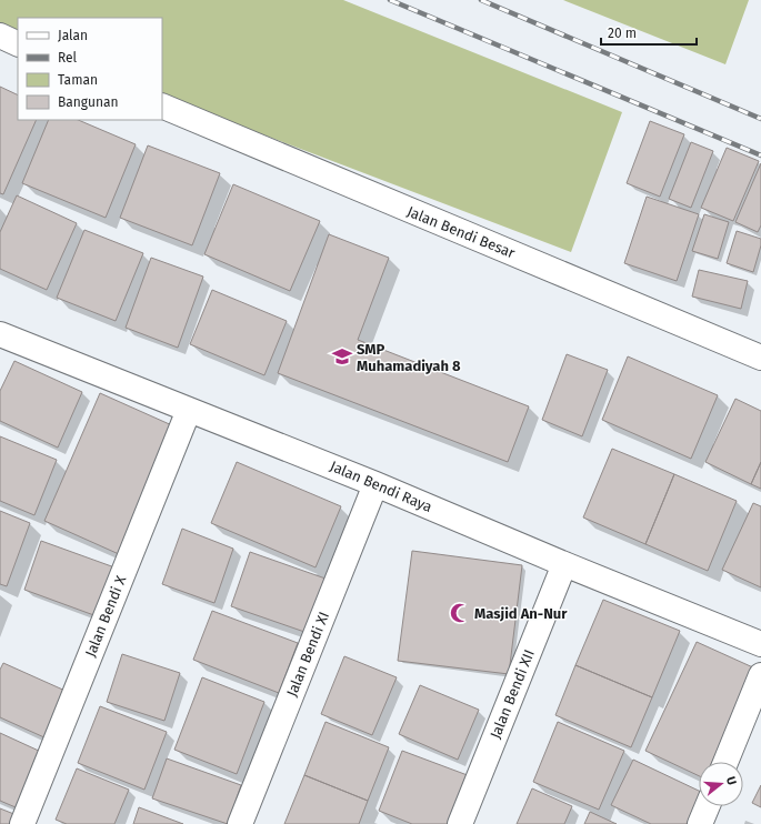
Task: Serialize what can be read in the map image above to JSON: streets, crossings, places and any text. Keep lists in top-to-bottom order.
{
  "streets": {
    "street": [
      "Jalan Bendi Besar",
      "Jalan Bendi Raya",
      "Jalan Bendi X",
      "Jalan Bendi XI",
      "Jalan Bendi XII"
    ]
  },
  "crossings": [
    ["Jalan Bendi Raya", "Jalan Bendi X"],
    ["Jalan Bendi Raya", "Jalan Bendi XI"],
    ["Jalan Bendi Raya", "Jalan Bendi XII"]
  ],
  "places": {
    "school or university": ["SMP Muhamadiyah 8"],
    "mosque": ["Masjid An-Nur"]
  },
  "legend": [
    "Jalan",
    "Rel",
    "Taman",
    "Bangunan"
  ],
  "scale_bar": "20 m",
  "north": "right"
}
